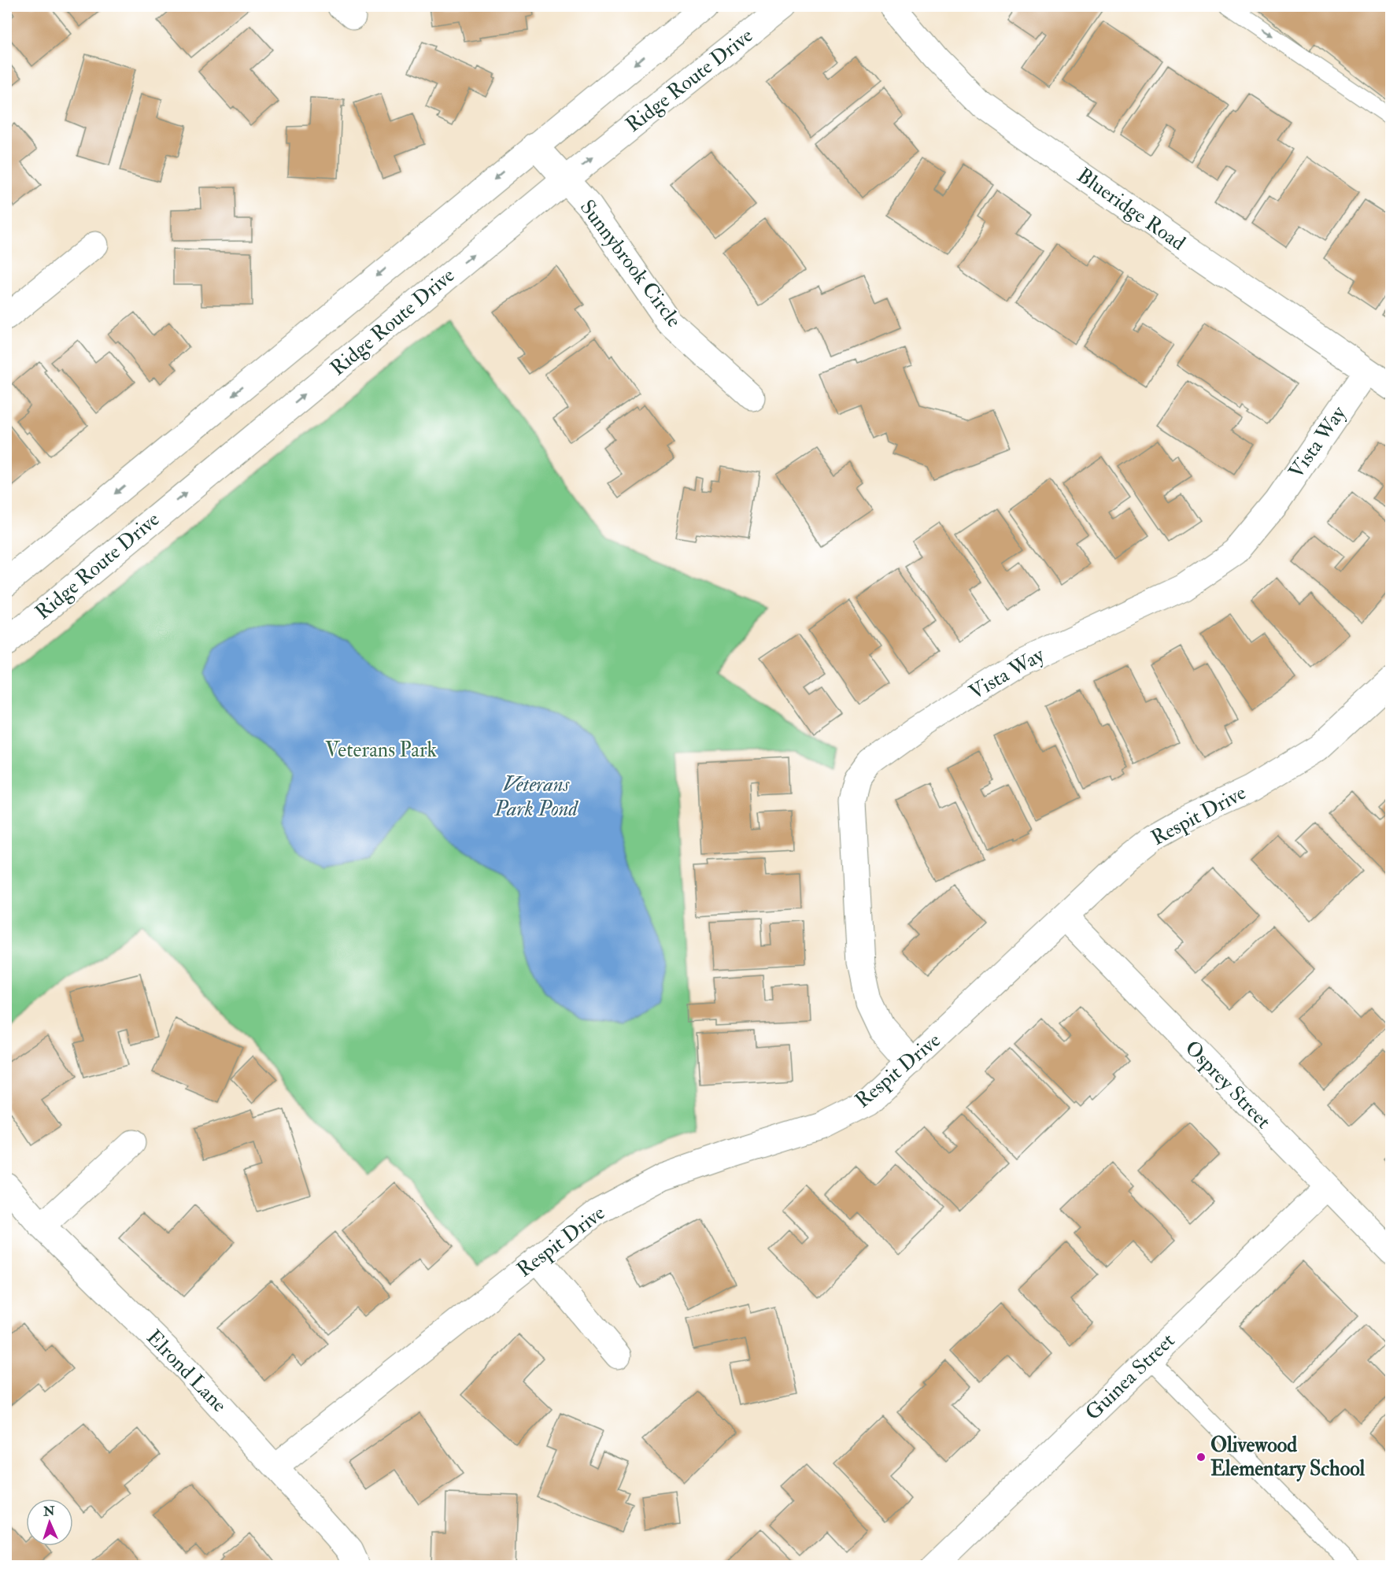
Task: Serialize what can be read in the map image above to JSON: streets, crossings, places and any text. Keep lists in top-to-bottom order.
{
  "streets": {
    "street": [
      "Ridge Route Drive",
      "Blueridge Road",
      "Sunnybrook Circle",
      "Vista Way",
      "Respit Drive",
      "Osprey Street",
      "Elrond Lane",
      "Guinea Street"
    ]
  },
  "crossings": [
    ["Ridge Route Drive", "Sunnybrook Circle"],
    ["Blueridge Road", "Vista Way"],
    ["Vista Way", "Respit Drive"],
    ["Respit Drive", "Osprey Street"],
    ["Respit Drive", "Elrond Lane"],
    ["Osprey Street", "Guinea Street"]
  ],
  "water": ["Veterans Park Pond"],
  "parks": ["Veterans Park"],
  "places": ["Olivewood Elementary School"],
  "north": "top"
}
